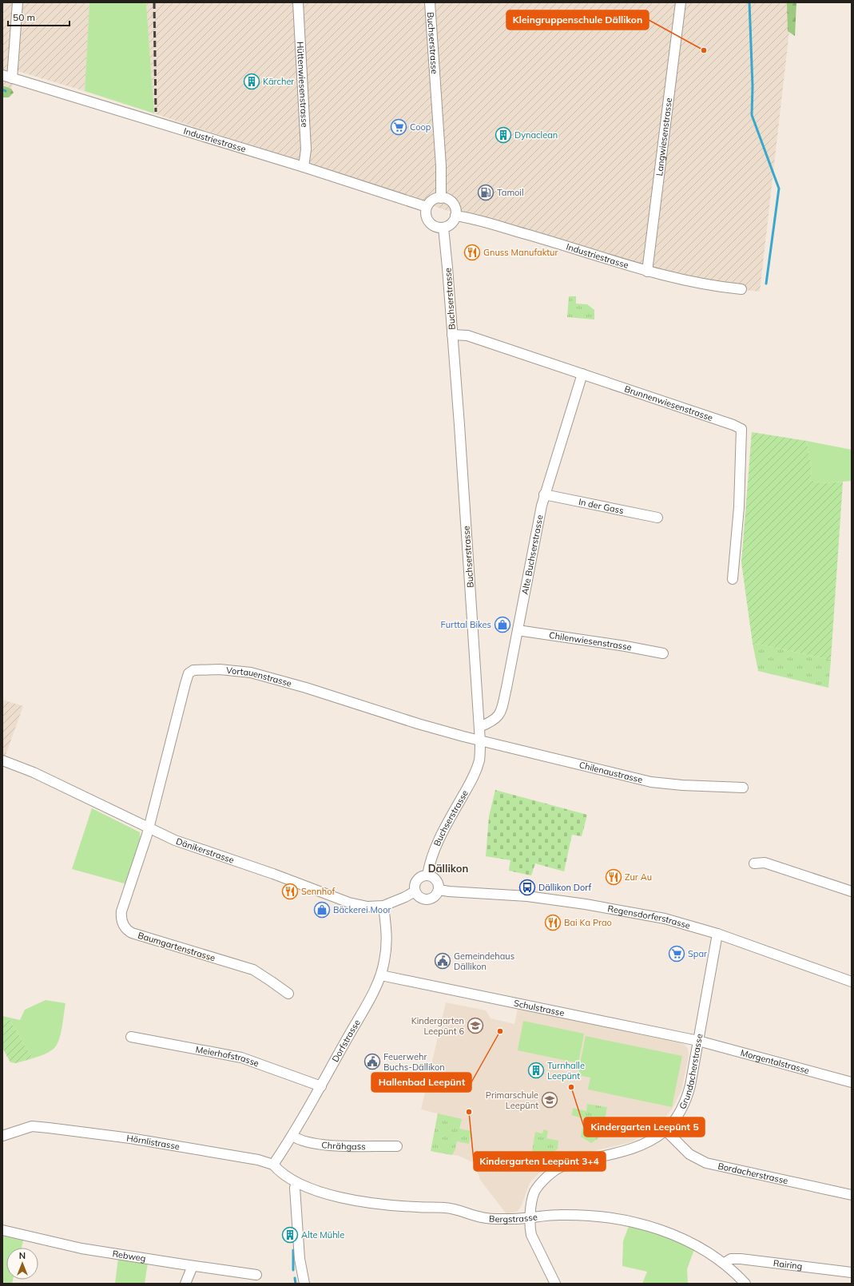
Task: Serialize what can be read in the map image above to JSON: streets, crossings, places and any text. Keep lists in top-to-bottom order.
{
  "streets": {
    "street": [
      "Buchserstrasse",
      "Hüttenwiesenstrasse",
      "Langwiesenstrasse",
      "Industriestrasse",
      "Brunnenwiesenstrasse",
      "In der Gass",
      "Alte Buchserstrasse",
      "Chilenwiesenstrasse",
      "Vortauenstrasse",
      "Chilenaustrasse",
      "Dänikerstrasse",
      "Regensdorferstrasse",
      "Baumgartenstrasse",
      "Schulstrasse",
      "Dorfstrasse",
      "Meierhofstrasse",
      "Morgentalstrasse",
      "Grundacherstrasse",
      "Hörnlistrasse",
      "Chrähgass",
      "Bordacherstrasse",
      "Bergstrasse",
      "Rebweg",
      "Rairing"
    ]
  },
  "crossings": [
    ["Buchserstrasse", "Industriestrasse"],
    ["Buchserstrasse", "Brunnenwiesenstrasse"],
    ["Buchserstrasse", "Alte Buchserstrasse"],
    ["Buchserstrasse", "Vortauenstrasse"],
    ["Buchserstrasse", "Chilenaustrasse"],
    ["Buchserstrasse", "Dänikerstrasse"],
    ["Buchserstrasse", "Regensdorferstrasse"],
    ["Hüttenwiesenstrasse", "Industriestrasse"],
    ["Langwiesenstrasse", "Industriestrasse"],
    ["Brunnenwiesenstrasse", "Alte Buchserstrasse"],
    ["In der Gass", "Alte Buchserstrasse"],
    ["Alte Buchserstrasse", "Chilenwiesenstrasse"],
    ["Vortauenstrasse", "Chilenaustrasse"],
    ["Vortauenstrasse", "Dänikerstrasse"],
    ["Vortauenstrasse", "Baumgartenstrasse"],
    ["Dänikerstrasse", "Regensdorferstrasse"],
    ["Dänikerstrasse", "Baumgartenstrasse"],
    ["Dänikerstrasse", "Dorfstrasse"],
    ["Regensdorferstrasse", "Grundacherstrasse"],
    ["Schulstrasse", "Dorfstrasse"],
    ["Schulstrasse", "Morgentalstrasse"],
    ["Schulstrasse", "Grundacherstrasse"],
    ["Dorfstrasse", "Meierhofstrasse"],
    ["Dorfstrasse", "Hörnlistrasse"],
    ["Dorfstrasse", "Chrähgass"],
    ["Dorfstrasse", "Bergstrasse"],
    ["Morgentalstrasse", "Grundacherstrasse"],
    ["Grundacherstrasse", "Bordacherstrasse"],
    ["Grundacherstrasse", "Bergstrasse"],
    ["Hörnlistrasse", "Bergstrasse"],
    ["Bergstrasse", "Rairing"]
  ],
  "districts": ["Dällikon"],
  "places": {
    "other": [
      "Kleingruppenschule Dällikon",
      "Hallenbad Leepünt",
      "Kindergarten Leepünt 5",
      "Kindergarten Leepünt 3+4"
    ],
    "building": [
      "Kärcher",
      "Dynaclean",
      "Turnhalle Leepünt",
      "Alte Mühle"
    ],
    "supermarket": ["Coop", "Spar"],
    "fuel station": ["Tamoil"],
    "restaurant": [
      "Gnuss Manufaktur",
      "Zur Au",
      "Sennhof",
      "Bai Ka Prao"
    ],
    "shop": ["Furttal Bikes", "Bäckerei Moor"],
    "bus stop": ["Dällikon Dorf"],
    "public building": ["Gemeindehaus Dällikon", "Feuerwehr Buchs-Dällikon"],
    "school or university": ["Kindergarten Leepünt 6", "Primarschule Leepünt"]
  },
  "scale_bar": "50 m",
  "north": "top"
}
